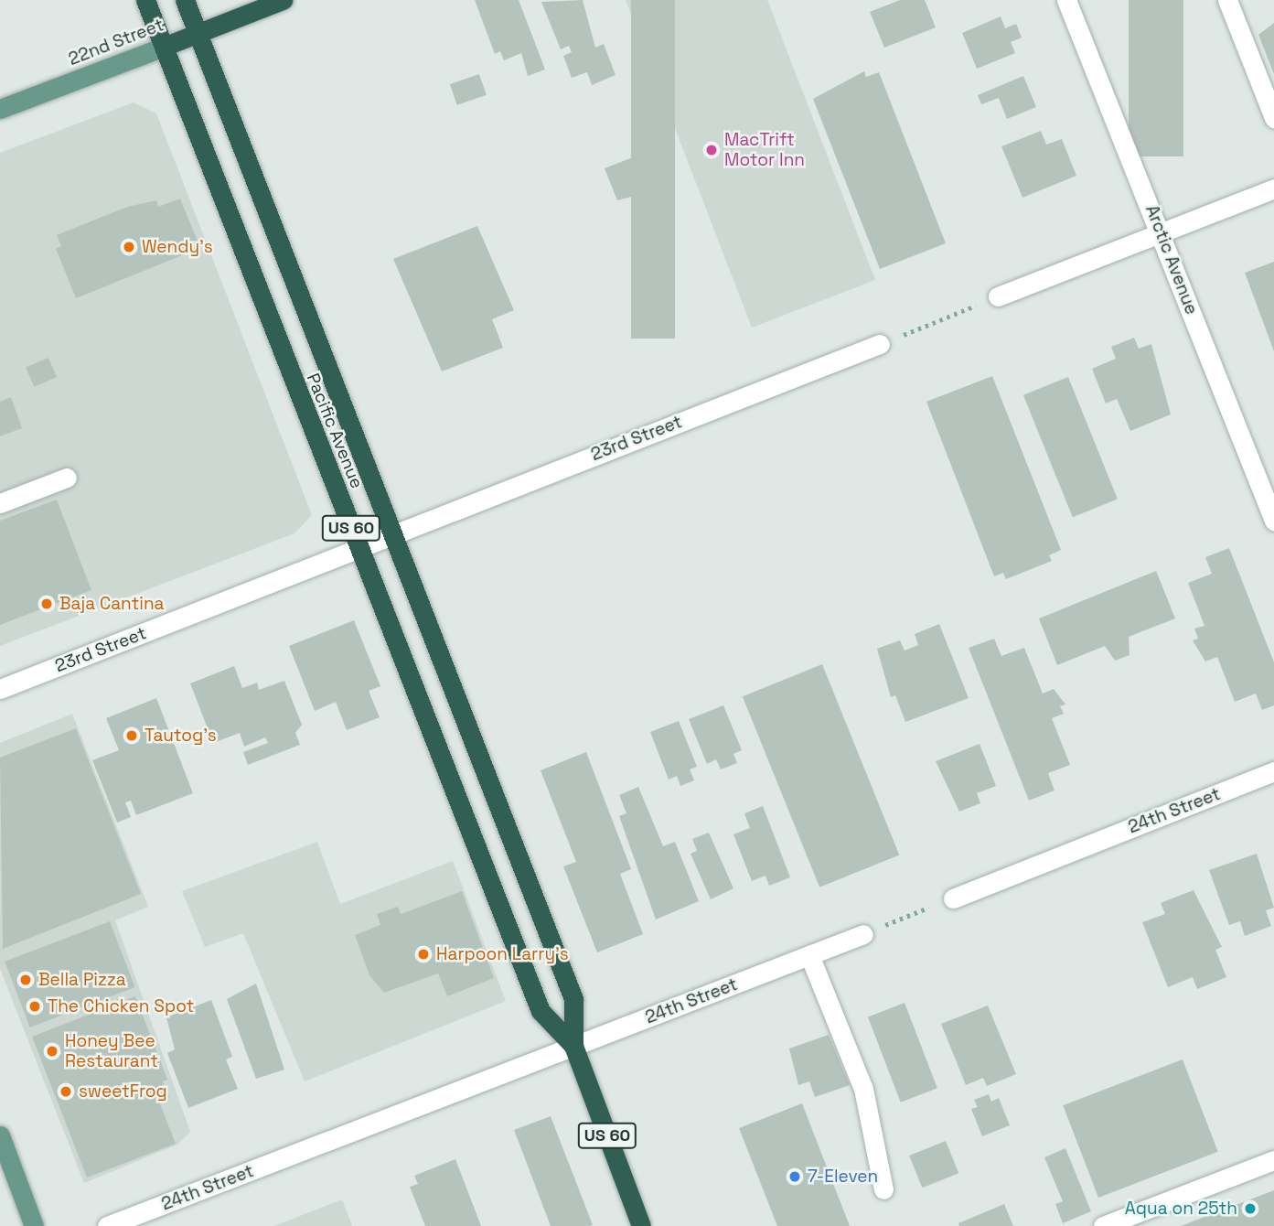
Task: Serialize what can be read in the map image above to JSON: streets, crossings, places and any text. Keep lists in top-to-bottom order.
{
  "streets": {
    "highway": ["22nd Street", "Pacific Avenue", "US 60"],
    "street": ["Arctic Avenue", "23rd Street", "24th Street"]
  },
  "crossings": [
    ["22nd Street", "Pacific Avenue"],
    ["Pacific Avenue", "23rd Street"],
    ["Pacific Avenue", "24th Street"]
  ],
  "places": [
    "MacTrift Motor Inn",
    "Wendy's",
    "Baja Cantina",
    "Tautog's",
    "Harpoon Larry's",
    "Bella Pizza",
    "The Chicken Spot",
    "Honey Bee Restaurant",
    "sweetFrog",
    "7-Eleven",
    "Aqua on 25th"
  ]
}
